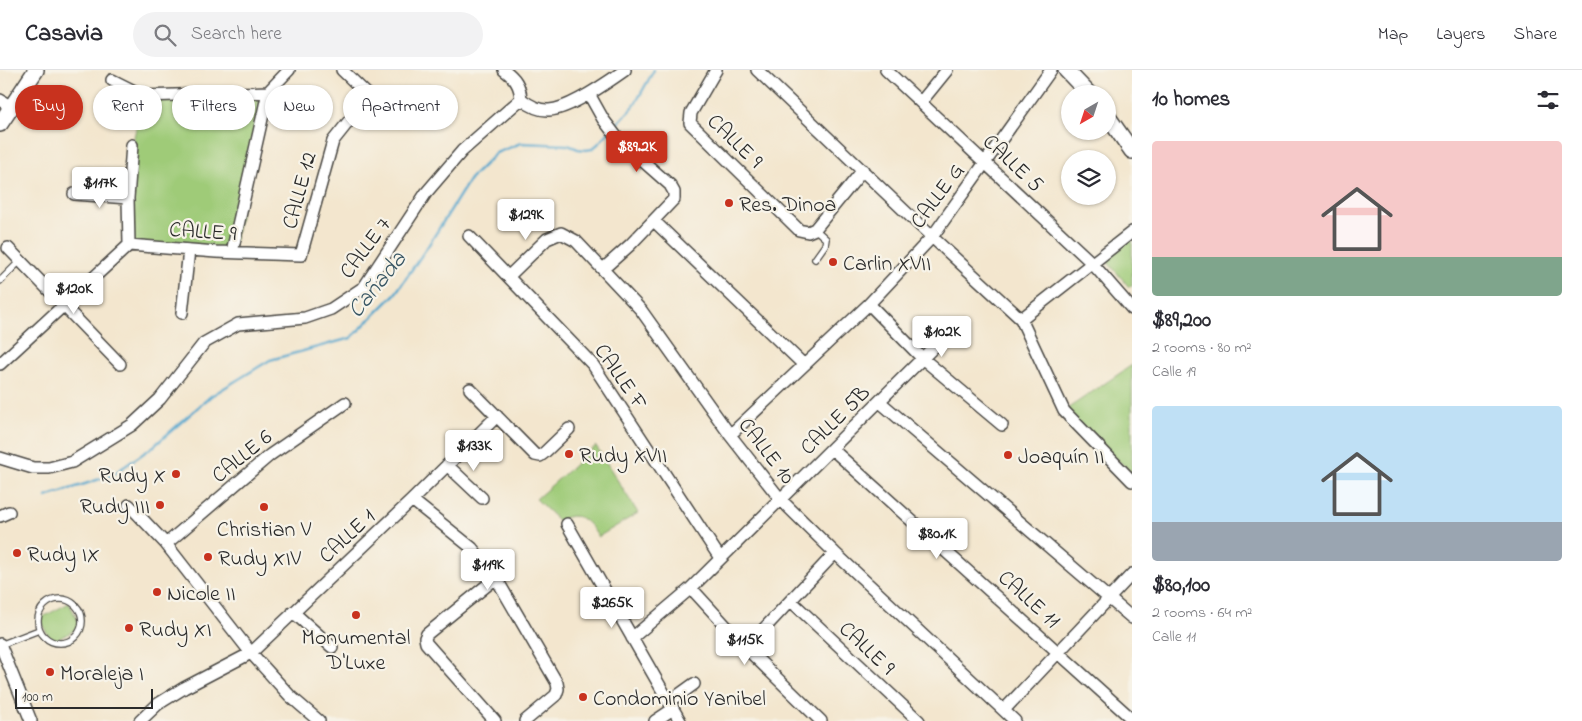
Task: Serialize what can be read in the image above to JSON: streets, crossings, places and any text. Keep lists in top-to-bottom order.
{
  "streets": {
    "street": [
      "CALLE 9",
      "CALLE 5",
      "CALLE 12",
      "CALLE G",
      "CALLE 7",
      "CALLE F",
      "CALLE 5B",
      "CALLE 10",
      "CALLE 6",
      "CALLE 1",
      "CALLE 11"
    ]
  },
  "crossings": [
    ["CALLE 9", "CALLE 12"],
    ["CALLE 5", "CALLE G"],
    ["CALLE G", "CALLE 10"],
    ["CALLE F", "CALLE 5B"],
    ["CALLE F", "CALLE 10"],
    ["CALLE 5B", "CALLE 10"],
    ["CALLE 5B", "CALLE 11"]
  ],
  "water": ["Cañada"],
  "places": [
    "Res. Dinoa",
    "Carlin XVII",
    "Rudy XVII",
    "Joaquín II",
    "Rudy X",
    "Rudy III",
    "Christian V",
    "Rudy IX",
    "Rudy XIV",
    "Nicole II",
    "Monumental D'Luxe",
    "Rudy XI",
    "Moraleja I",
    "Condominio Yanibel"
  ],
  "scale_bar": "100 m",
  "north": "bottom left",
  "page": {
    "header": "Casavia",
    "search": "Search here",
    "nav": ["Map", "Layers", "Share"],
    "heading": "10 homes",
    "chip": [
      "Buy",
      "Rent",
      "Filters",
      "New",
      "Apartment"
    ],
    "list": [
      {
        "name": "$89,200",
        "note": "2 rooms · 80 m² · Calle 19"
      },
      {
        "name": "$80,100",
        "note": "2 rooms · 64 m² · Calle 11"
      }
    ],
    "price": [
      "$89.2K",
      "$117K",
      "$129K",
      "$120K",
      "$102K",
      "$133K",
      "$80.1K",
      "$119K",
      "$265K",
      "$115K"
    ],
    "scale": "100 m"
  }
}
